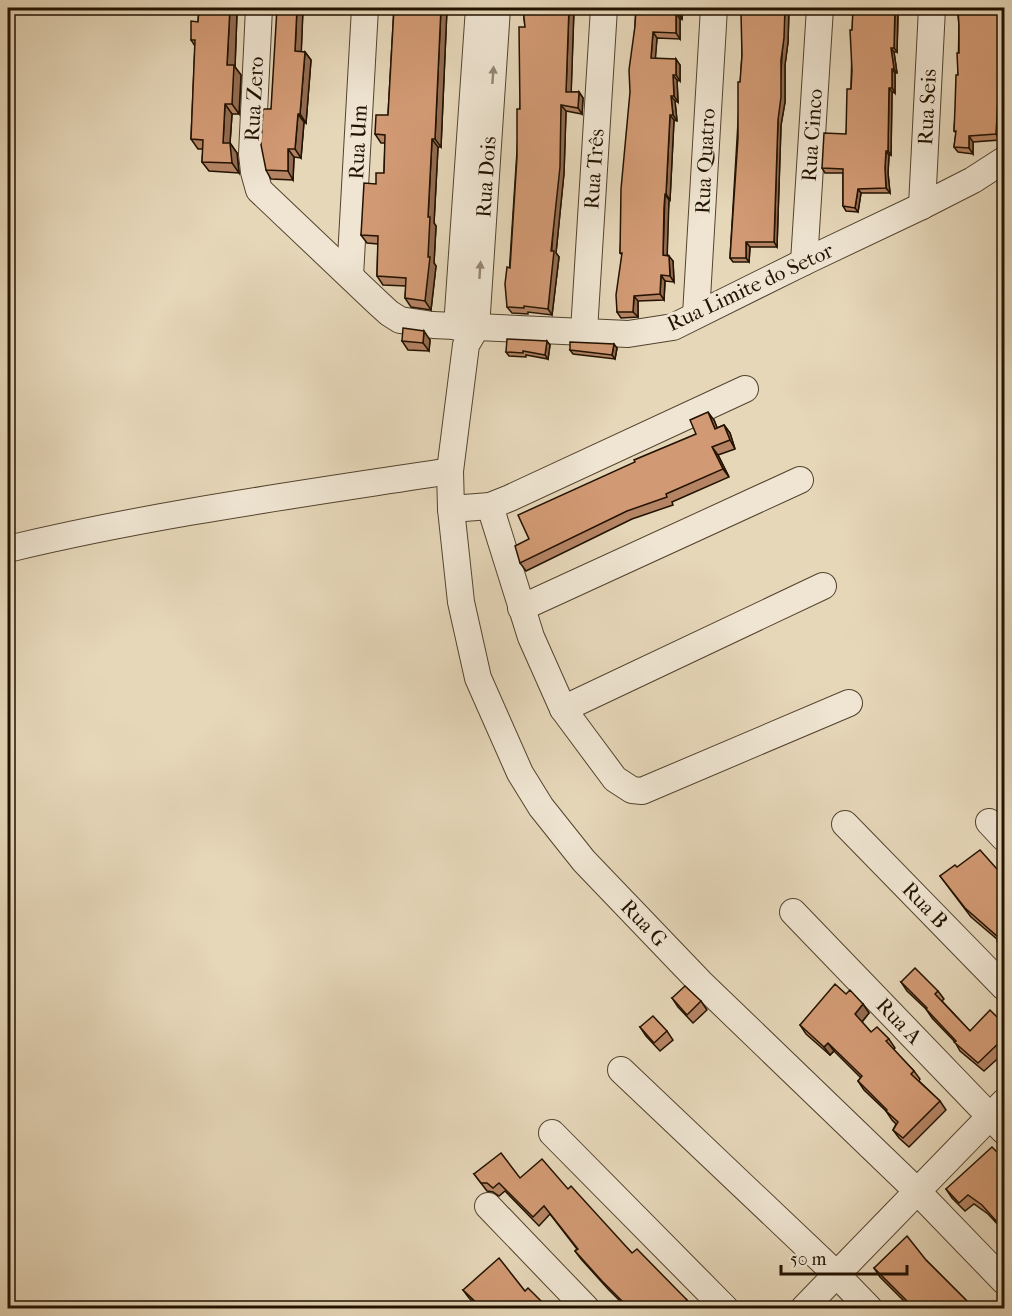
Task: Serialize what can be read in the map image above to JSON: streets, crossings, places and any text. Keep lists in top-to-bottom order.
{
  "streets": {
    "street": [
      "Rua Zero",
      "Rua Seis",
      "Rua Cinco",
      "Rua Um",
      "Rua Quatro",
      "Rua Três",
      "Rua Dois",
      "Rua Limite do Setor",
      "Rua B",
      "Rua G",
      "Rua A"
    ]
  },
  "crossings": [
    ["Rua Zero", "Rua Limite do Setor"],
    ["Rua Seis", "Rua Limite do Setor"],
    ["Rua Cinco", "Rua Limite do Setor"],
    ["Rua Um", "Rua Limite do Setor"],
    ["Rua Quatro", "Rua Limite do Setor"],
    ["Rua Três", "Rua Limite do Setor"],
    ["Rua Dois", "Rua Limite do Setor"],
    ["Rua Dois", "Rua G"]
  ],
  "scale_bar": "50 m"
}
